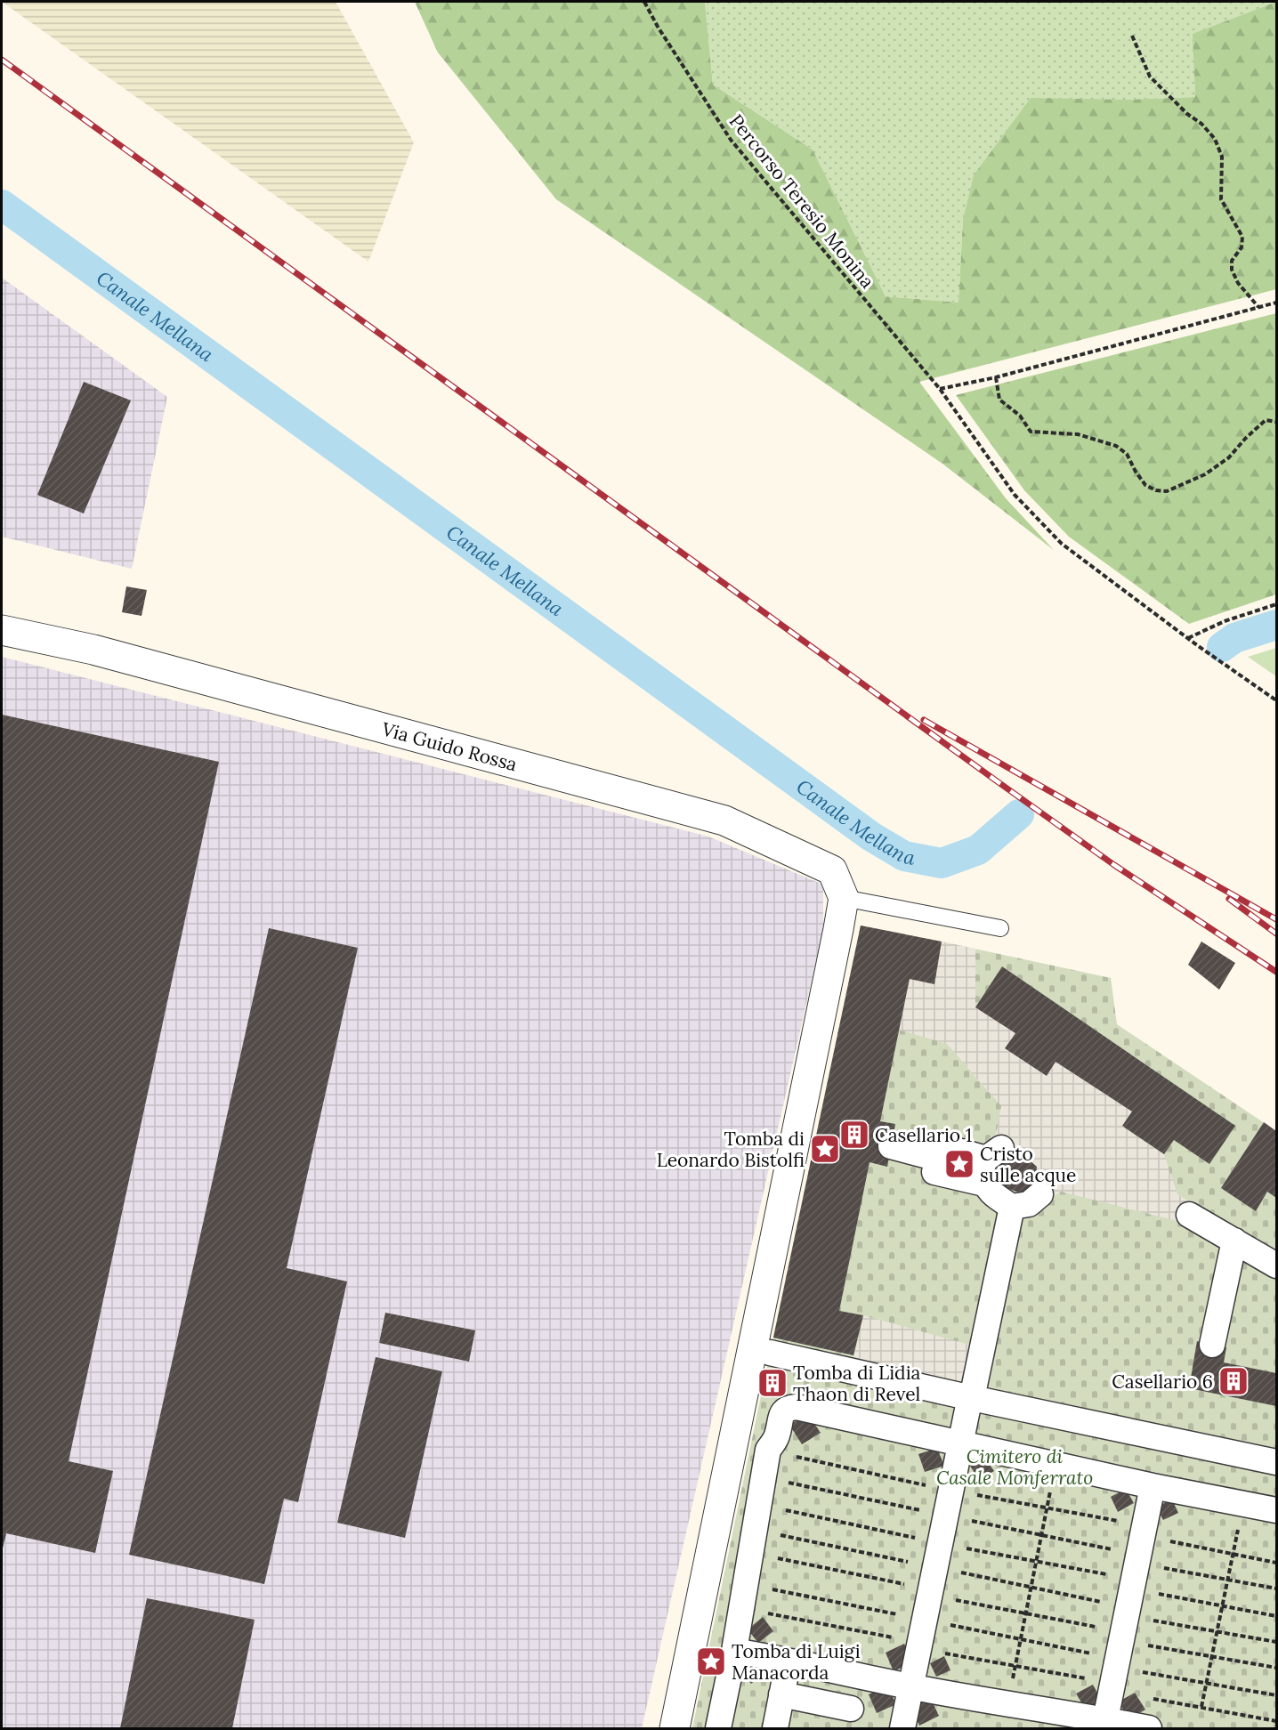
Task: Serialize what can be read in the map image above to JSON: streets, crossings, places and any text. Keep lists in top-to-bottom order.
{
  "streets": {
    "street": ["Via Guido Rossa"],
    "path": ["Percorso Teresio Monina"]
  },
  "water": ["Canale Mellana"],
  "parks": ["Cimitero di Casale Monferrato"],
  "places": {
    "building": ["Casellario 1", "Casellario 6", "Tomba di Lidia Thaon di Revel"],
    "place": ["Tomba di Leonardo Bistolfi", "Cristo sulle acque", "Tomba di Luigi Manacorda"]
  }
}
